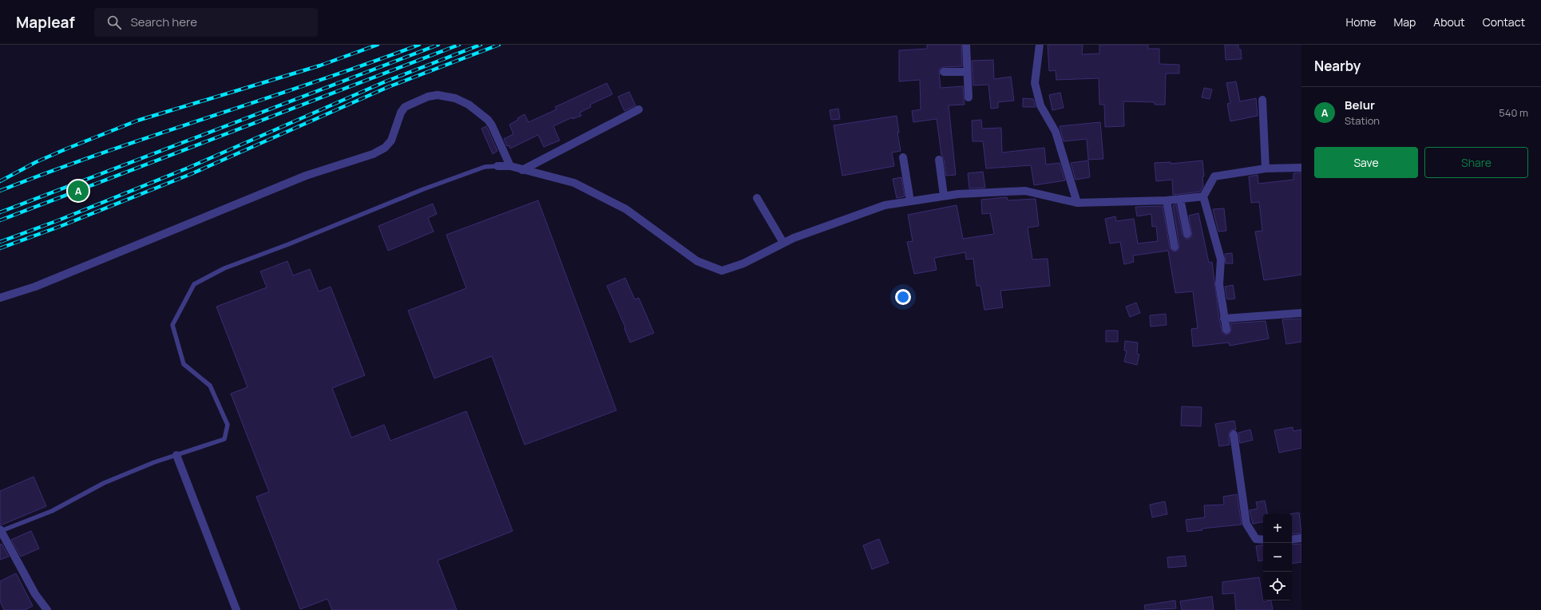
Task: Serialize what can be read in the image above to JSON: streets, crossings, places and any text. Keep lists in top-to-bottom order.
{
  "page": {
    "header": "Mapleaf",
    "search": "Search here",
    "nav": [
      "Home",
      "Map",
      "About",
      "Contact"
    ],
    "heading": "Nearby",
    "list": [
      {
        "mark": "A",
        "name": "Belur",
        "note": "Station",
        "value": "540 m"
      }
    ],
    "buttons": ["Save", "Share"],
    "pins": "A",
    "map_buttons": ["+", "−"]
  }
}
